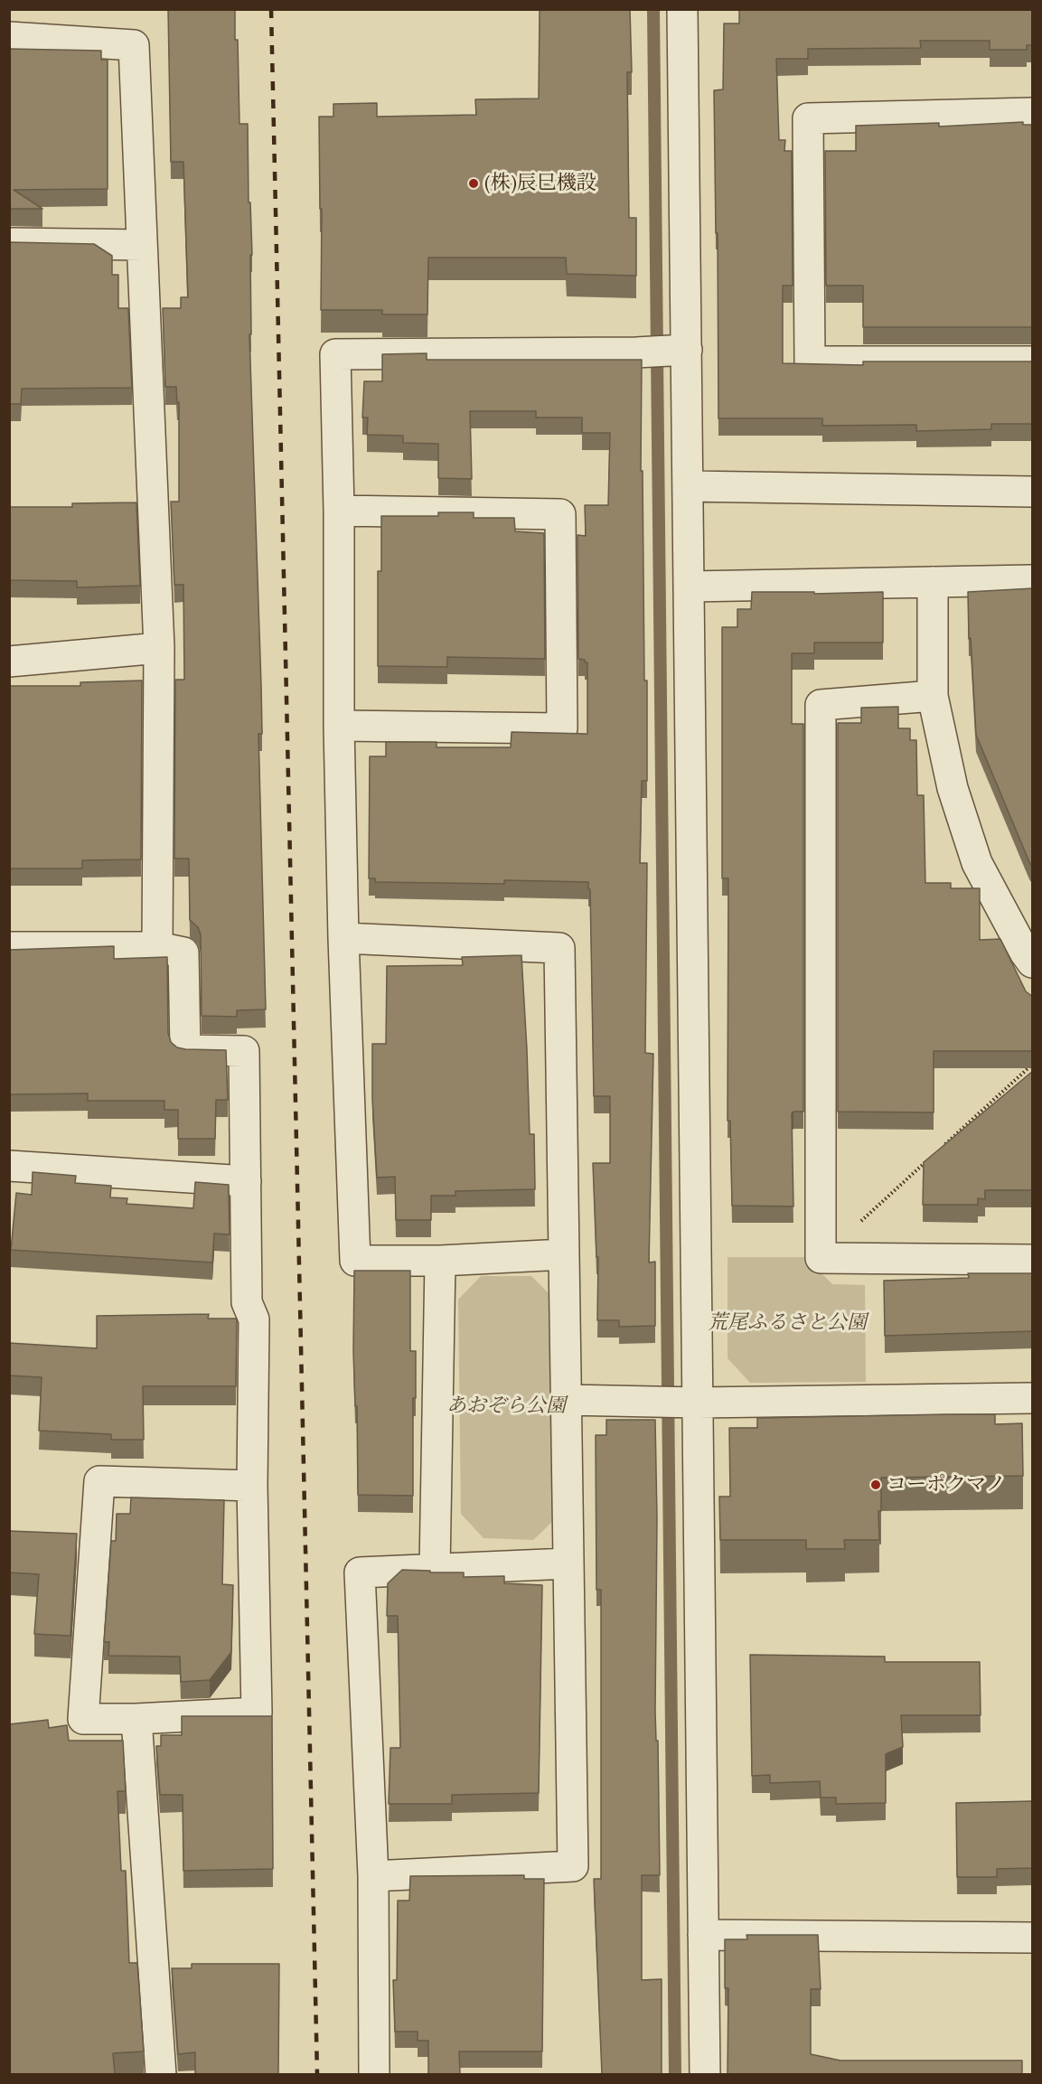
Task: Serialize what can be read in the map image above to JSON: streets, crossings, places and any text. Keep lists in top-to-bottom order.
{
  "parks": ["荒尾ふるさと公園", "あおぞら公園"],
  "places": ["(株)辰巳機設", "コーポクマノ"]
}
